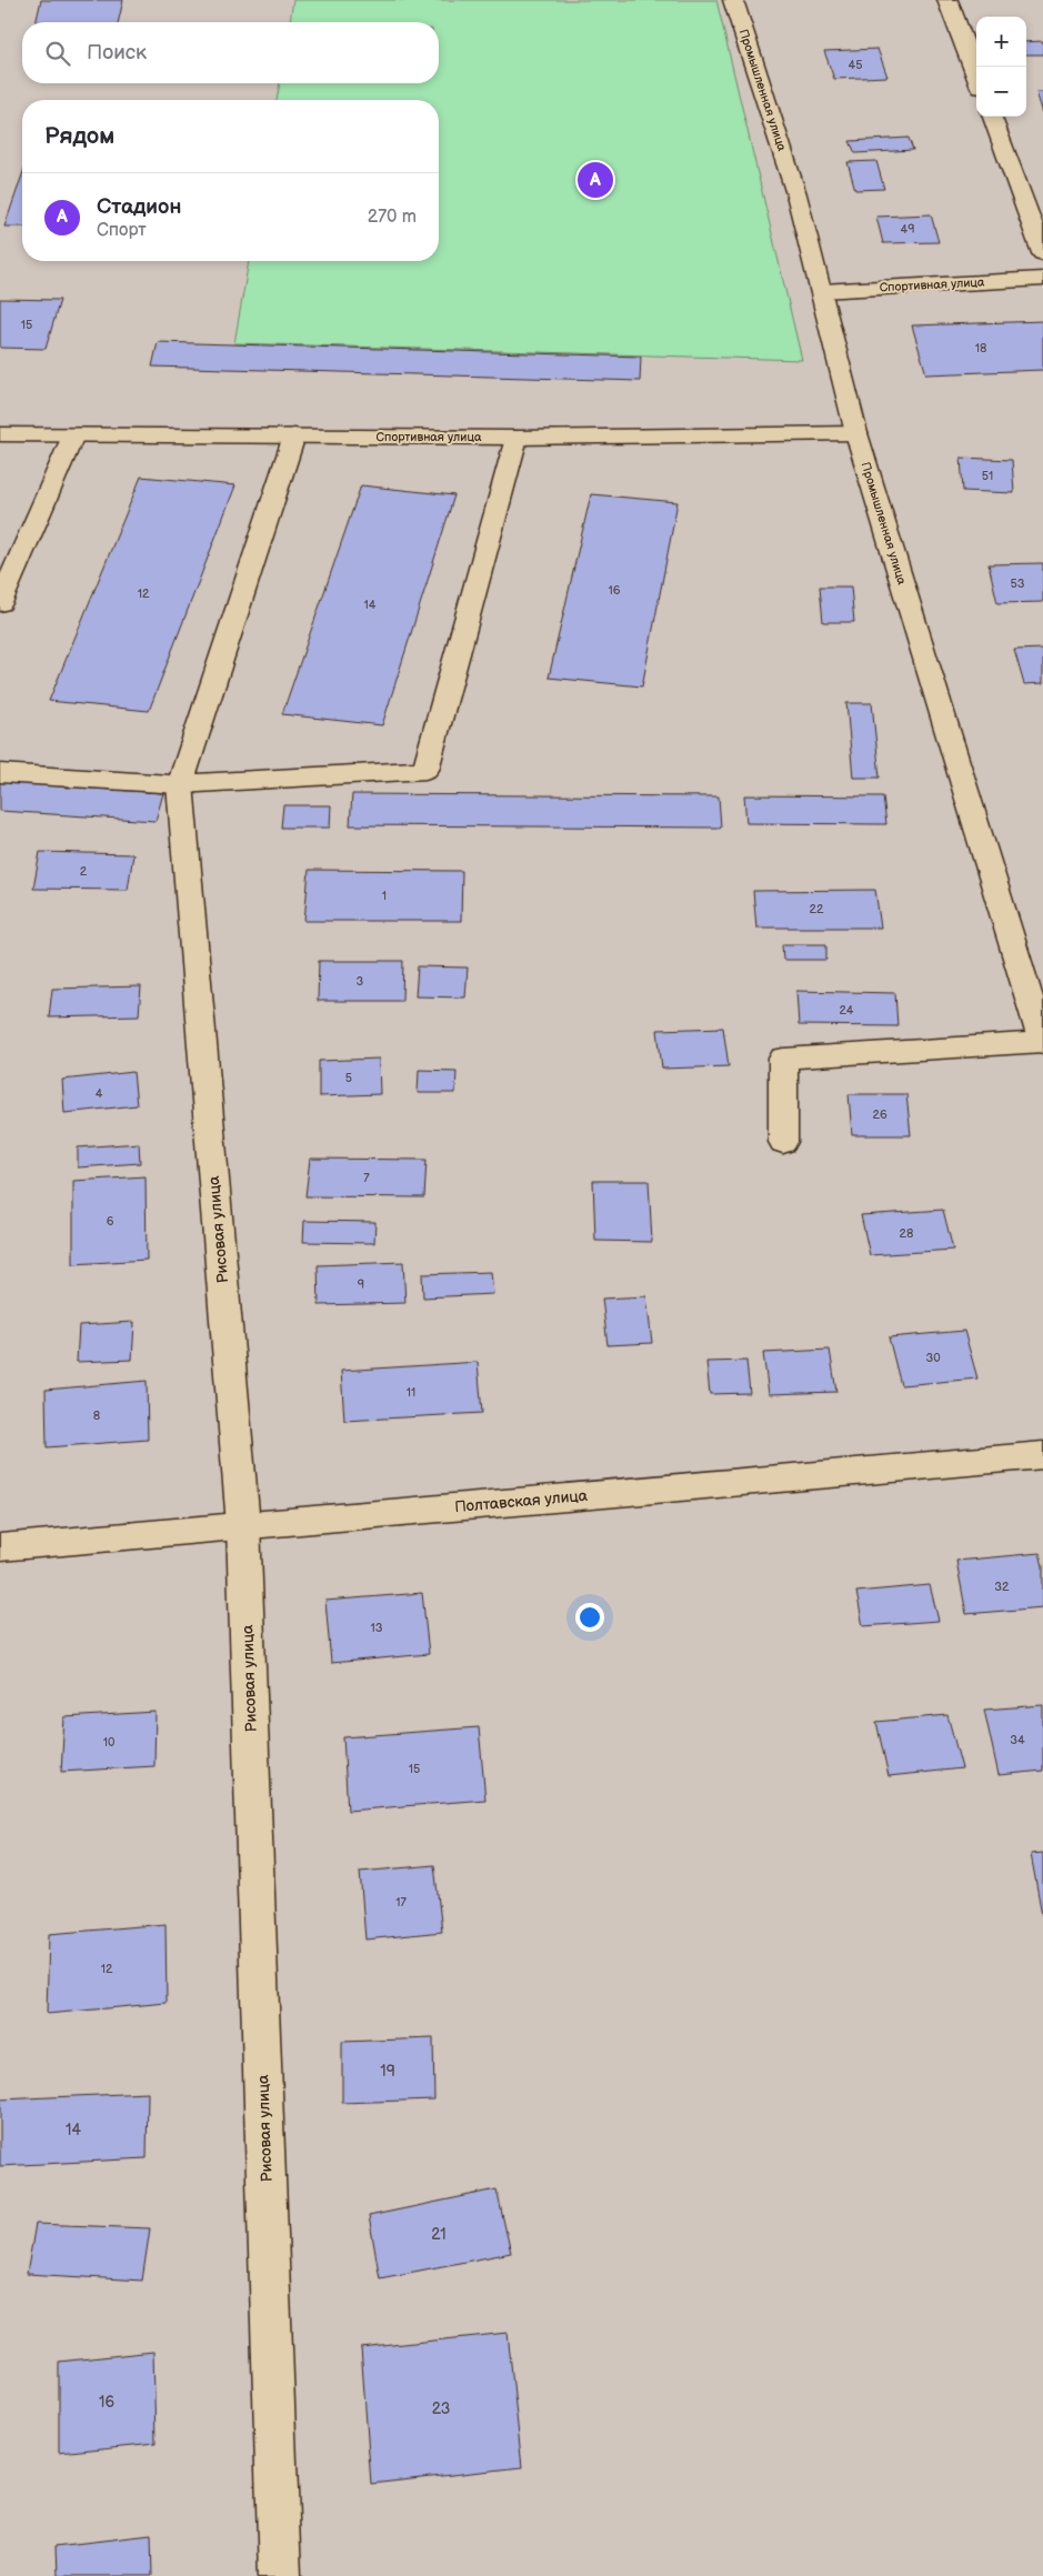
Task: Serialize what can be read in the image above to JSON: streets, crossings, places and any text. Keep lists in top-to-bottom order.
{
  "streets": {
    "street": [
      "Промышленная улица",
      "Спортивная улица",
      "Рисовая улица",
      "Полтавская улица"
    ]
  },
  "crossings": [
    ["Промышленная улица", "Спортивная улица"],
    ["Рисовая улица", "Полтавская улица"]
  ],
  "house_numbers": [
    "45",
    "49",
    "15",
    "18",
    "51",
    "53",
    "16",
    "12",
    "14",
    "2",
    "1",
    "22",
    "3",
    "24",
    "5",
    "4",
    "26",
    "7",
    "6",
    "28",
    "9",
    "30",
    "11",
    "8",
    "32",
    "13",
    "34",
    "10",
    "15",
    "17",
    "12",
    "19",
    "14",
    "21",
    "16",
    "23"
  ],
  "page": {
    "map_buttons": ["+", "−"],
    "search": "Поиск",
    "heading": "Рядом",
    "pins": "A",
    "list": [
      {
        "mark": "A",
        "name": "Стадион",
        "note": "Спорт",
        "value": "270 m"
      }
    ]
  }
}
